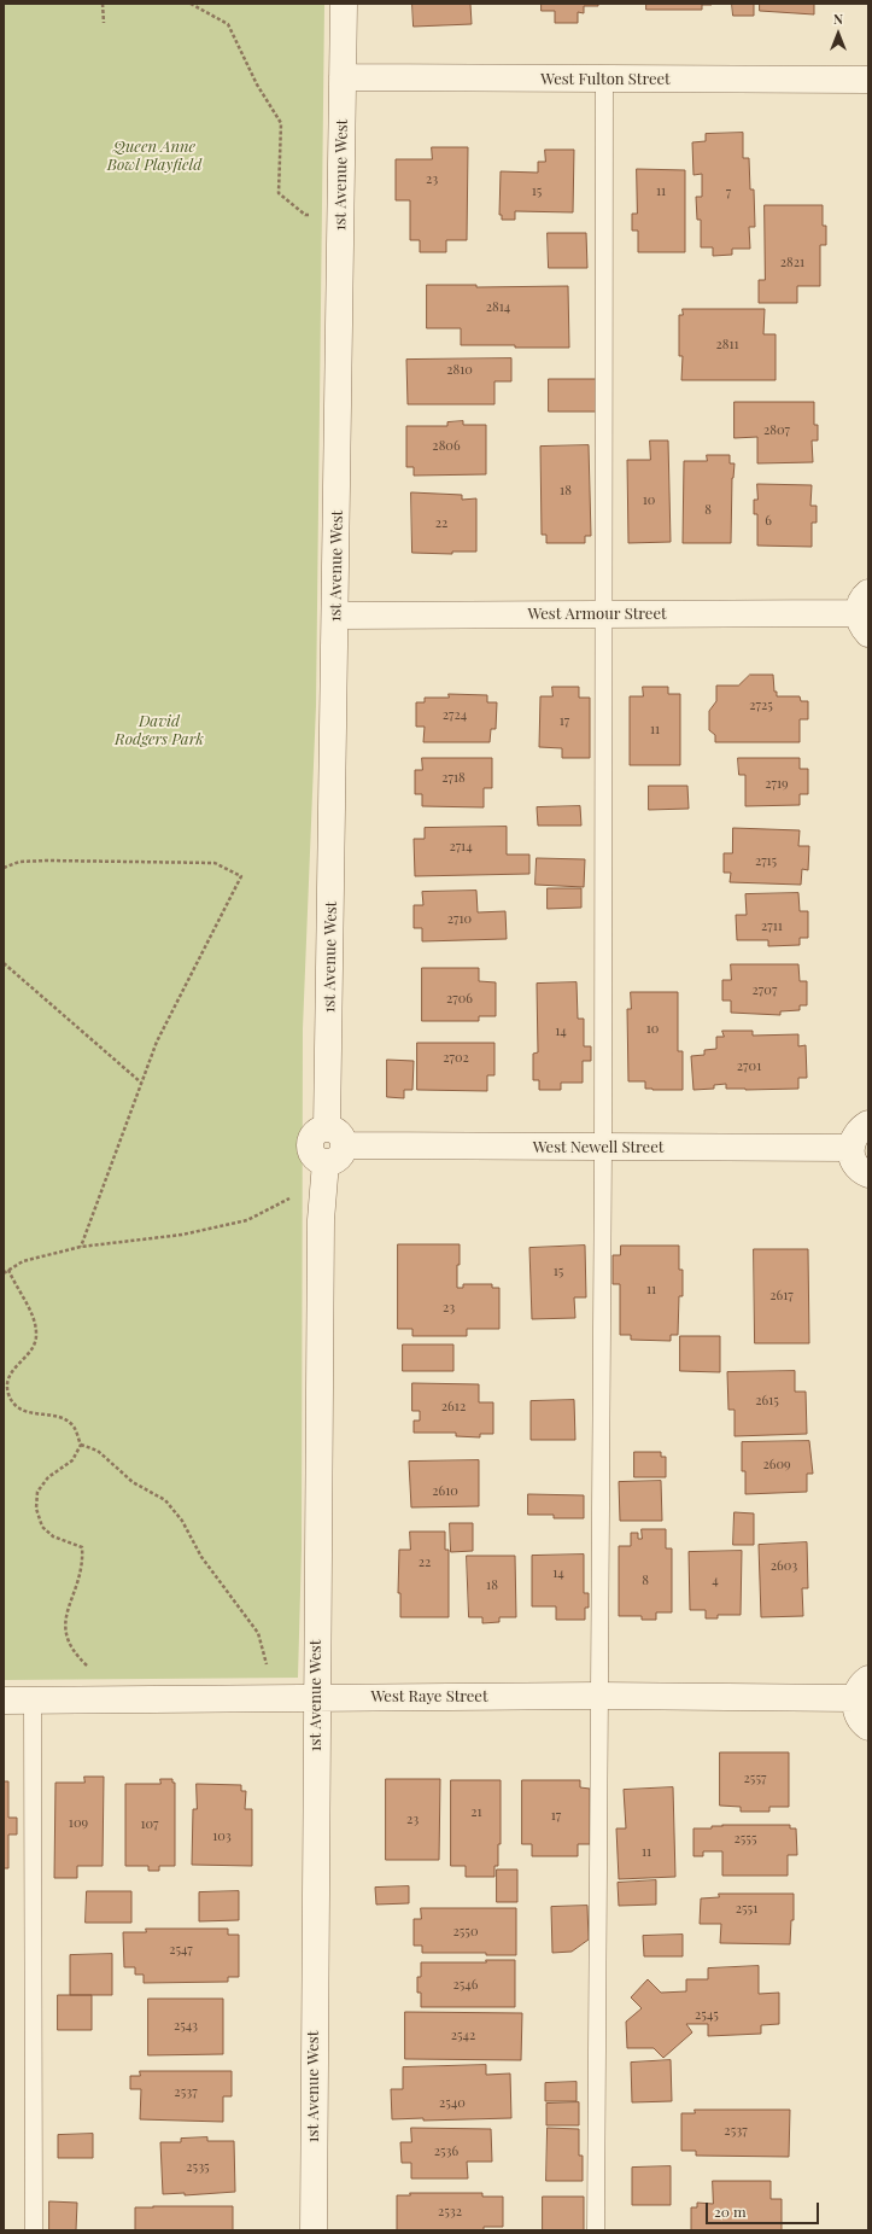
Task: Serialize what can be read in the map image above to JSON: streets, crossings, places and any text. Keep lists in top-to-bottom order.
{
  "streets": {
    "street": [
      "West Fulton Street",
      "1st Avenue West",
      "West Armour Street",
      "West Newell Street",
      "West Raye Street"
    ]
  },
  "crossings": [
    ["West Fulton Street", "1st Avenue West"],
    ["1st Avenue West", "West Armour Street"],
    ["1st Avenue West", "West Newell Street"],
    ["1st Avenue West", "West Raye Street"]
  ],
  "parks": ["Queen Anne Bowl Playfield", "David Rodgers Park"],
  "house_numbers": [
    "23",
    "15",
    "11",
    "7",
    "2821",
    "2814",
    "2811",
    "2810",
    "2807",
    "2806",
    "18",
    "10",
    "8",
    "6",
    "22",
    "2725",
    "2724",
    "17",
    "11",
    "2718",
    "2719",
    "2714",
    "2715",
    "2710",
    "2711",
    "2707",
    "2706",
    "10",
    "14",
    "2702",
    "2701",
    "15",
    "11",
    "2617",
    "23",
    "2615",
    "2612",
    "2609",
    "2610",
    "22",
    "2603",
    "14",
    "8",
    "4",
    "18",
    "2557",
    "21",
    "17",
    "23",
    "109",
    "107",
    "103",
    "2555",
    "11",
    "2551",
    "2550",
    "2547",
    "2546",
    "2545",
    "2543",
    "2542",
    "2537",
    "2540",
    "2537",
    "2536",
    "2535",
    "2532"
  ],
  "scale_bar": "20 m",
  "north": "top"
}
